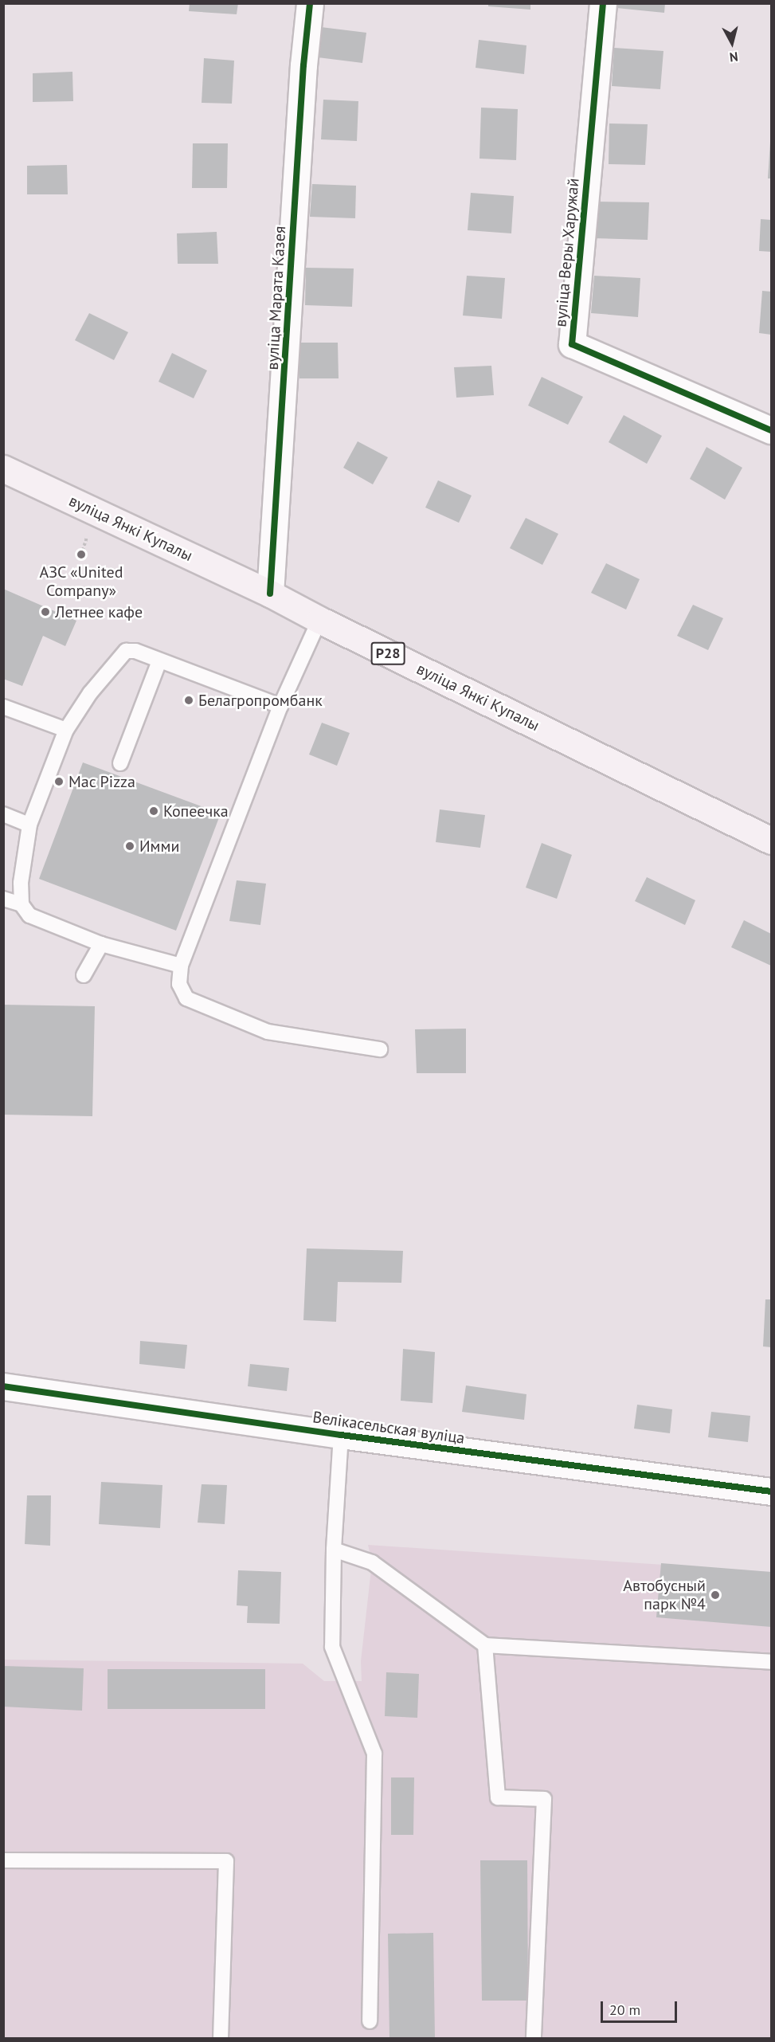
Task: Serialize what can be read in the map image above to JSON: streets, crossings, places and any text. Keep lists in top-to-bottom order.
{
  "streets": {
    "main road": ["вуліца Янкі Купалы", "Р28"],
    "street": ["вуліца Веры Харужай", "вуліца Марата Казея", "Велікасельская вуліца"]
  },
  "crossings": [
    ["вуліца Марата Казея", "вуліца Янкі Купалы"]
  ],
  "places": [
    "АЗС «United Company»",
    "Летнее кафе",
    "Белагропромбанк",
    "Mac Pizza",
    "Копеечка",
    "Имми",
    "Автобусный парк №4"
  ],
  "scale_bar": "20 m",
  "north": "bottom"
}
